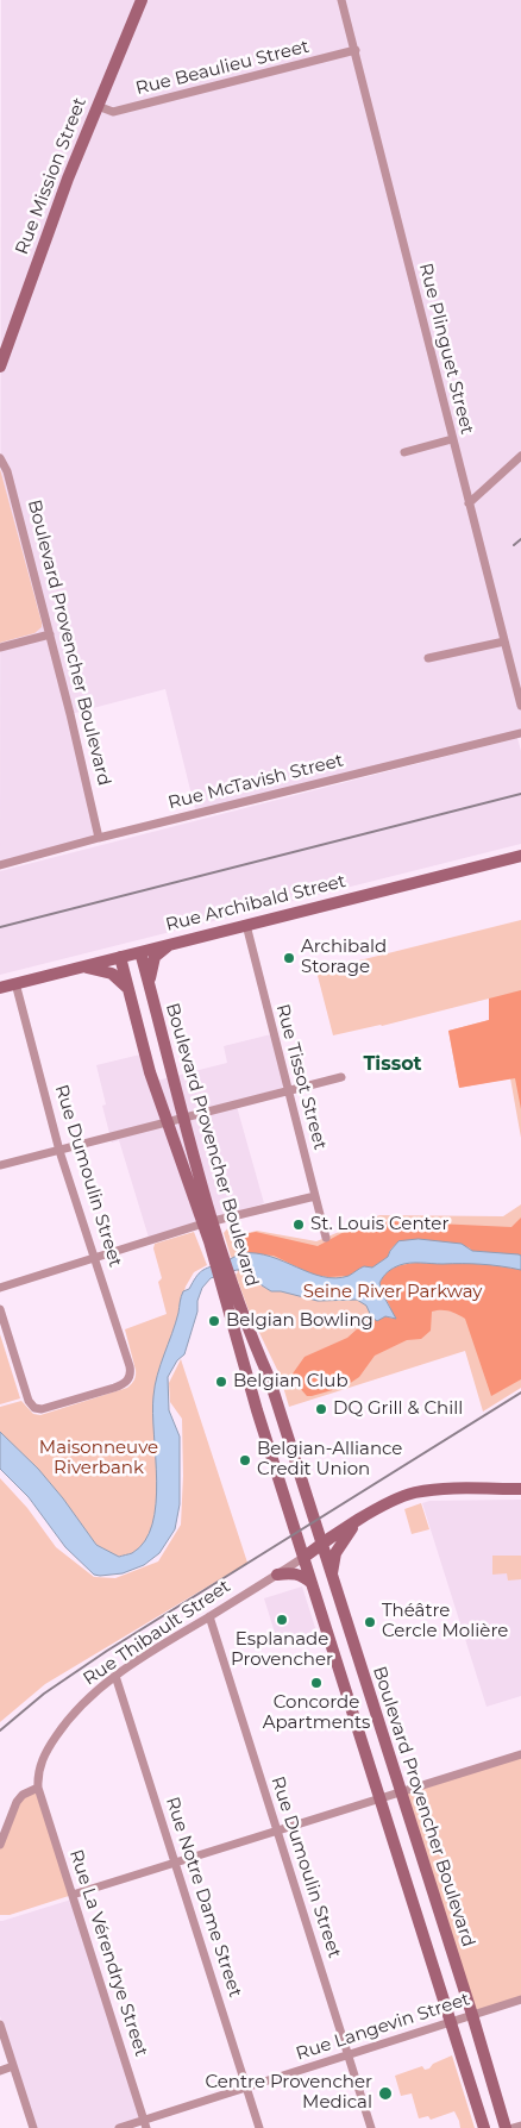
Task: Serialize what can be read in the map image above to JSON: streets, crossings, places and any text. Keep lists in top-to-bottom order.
{
  "streets": {
    "main road": ["Rue Mission Street", "Boulevard Provencher Boulevard", "Rue Archibald Street"],
    "street": [
      "Rue Beaulieu Street",
      "Rue Plinguet Street",
      "Rue McTavish Street",
      "Rue Tissot Street",
      "Rue Dumoulin Street",
      "Rue Thibault Street",
      "Rue Notre Dame Street",
      "Rue La Vérendrye Street",
      "Rue Langevin Street"
    ]
  },
  "crossings": [
    ["Rue Beaulieu Street", "Rue Mission Street"],
    ["Rue Beaulieu Street", "Rue Plinguet Street"],
    ["Boulevard Provencher Boulevard", "Rue McTavish Street"],
    ["Boulevard Provencher Boulevard", "Rue Archibald Street"],
    ["Boulevard Provencher Boulevard", "Rue Thibault Street"],
    ["Boulevard Provencher Boulevard", "Rue Langevin Street"],
    ["Rue Archibald Street", "Rue Tissot Street"],
    ["Rue Archibald Street", "Rue Dumoulin Street"],
    ["Rue Dumoulin Street", "Rue Thibault Street"],
    ["Rue Dumoulin Street", "Rue Langevin Street"],
    ["Rue Thibault Street", "Rue Notre Dame Street"],
    ["Rue Thibault Street", "Rue La Vérendrye Street"],
    ["Rue Notre Dame Street", "Rue Langevin Street"],
    ["Rue La Vérendrye Street", "Rue Langevin Street"]
  ],
  "districts": ["Tissot"],
  "parks": ["Seine River Parkway", "Maisonneuve Riverbank"],
  "places": [
    "Archibald Storage",
    "St. Louis Center",
    "Belgian Bowling",
    "Belgian Club",
    "DQ Grill & Chill",
    "Belgian-Alliance Credit Union",
    "Esplanade Provencher",
    "Théâtre Cercle Molière",
    "Concorde Apartments",
    "Centre Provencher Medical"
  ]
}
